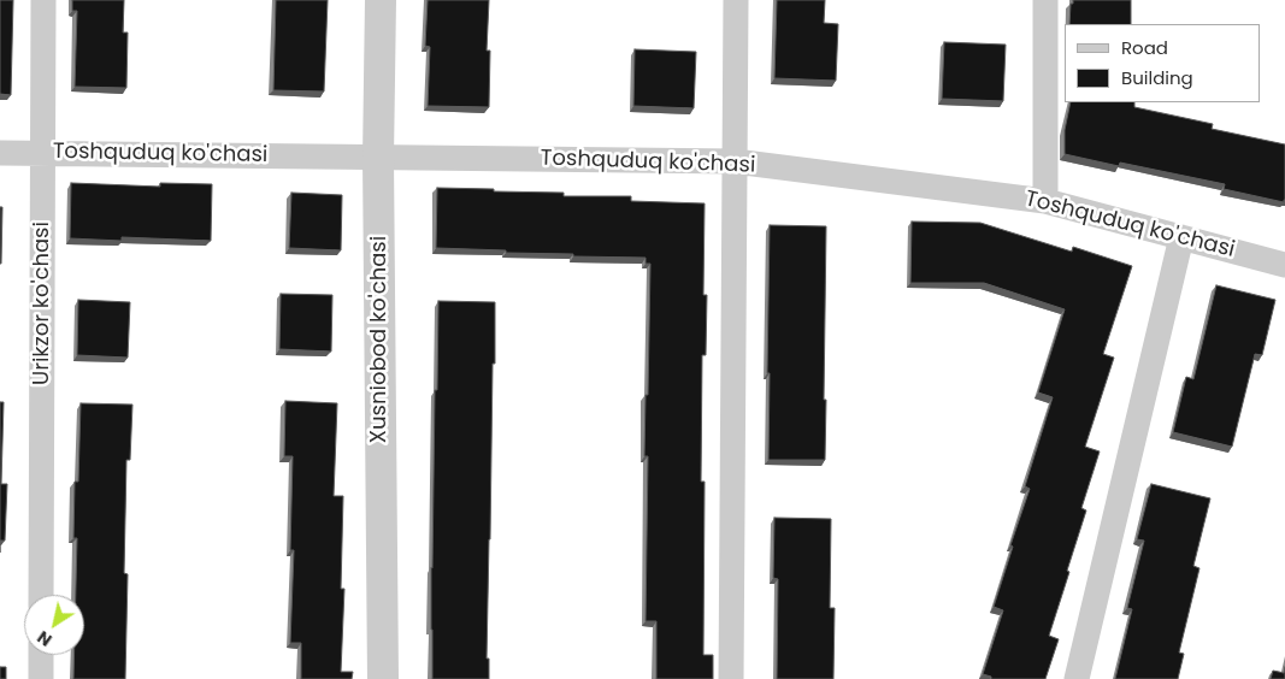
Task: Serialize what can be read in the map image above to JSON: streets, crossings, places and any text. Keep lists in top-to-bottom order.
{
  "streets": {
    "street": ["Toshquduq ko'chasi", "Urikzor ko'chasi", "Xusniobod ko'chasi"]
  },
  "crossings": [
    ["Toshquduq ko'chasi", "Urikzor ko'chasi"],
    ["Toshquduq ko'chasi", "Xusniobod ko'chasi"]
  ],
  "legend": ["Road", "Building"],
  "north": "bottom left"
}
